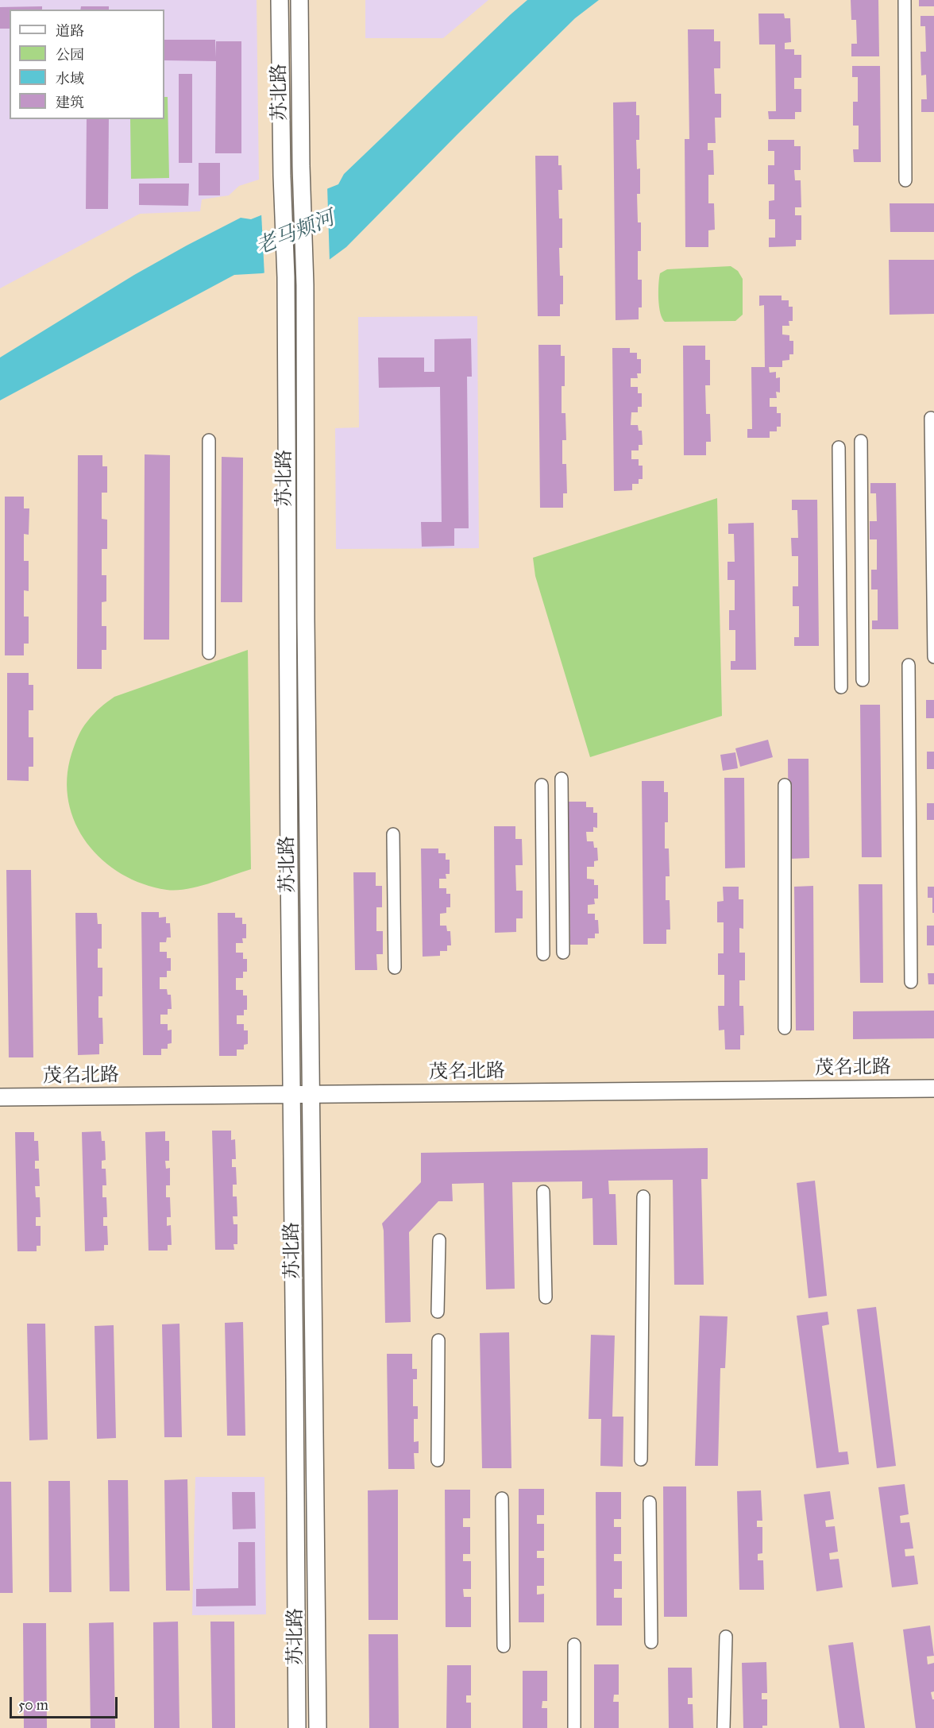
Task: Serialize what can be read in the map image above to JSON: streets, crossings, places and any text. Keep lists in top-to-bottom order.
{
  "streets": {
    "main road": ["苏北路", "茂名北路"]
  },
  "crossings": [
    ["苏北路", "茂名北路"]
  ],
  "water": ["老马颊河"],
  "legend": [
    "道路",
    "公园",
    "水域",
    "建筑"
  ],
  "scale_bar": "50 m"
}
